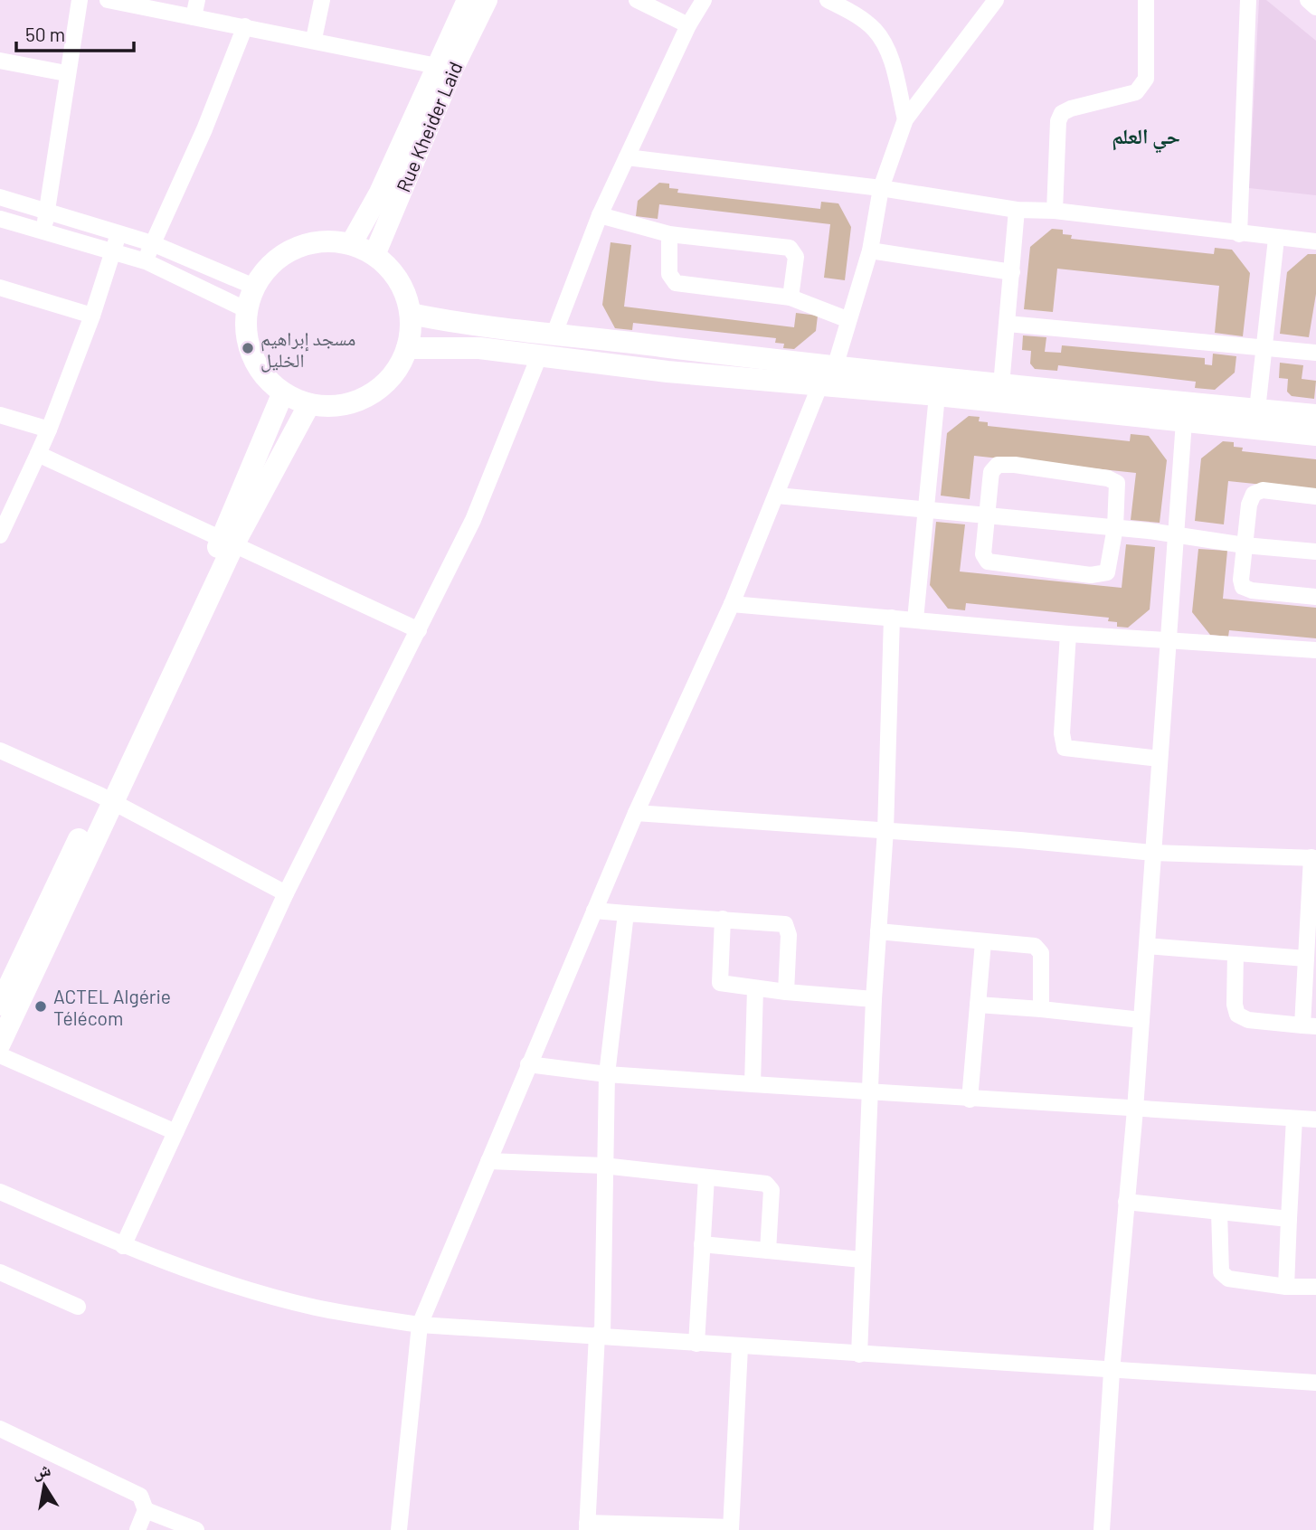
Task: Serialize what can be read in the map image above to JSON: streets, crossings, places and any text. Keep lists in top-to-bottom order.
{
  "streets": {
    "street": ["Rue Kheider Laid"]
  },
  "districts": ["حي العلم"],
  "places": ["مسجد إبراهيم الخليل", "ACTEL Algérie Télécom"],
  "scale_bar": "50 m",
  "north": "top"
}
